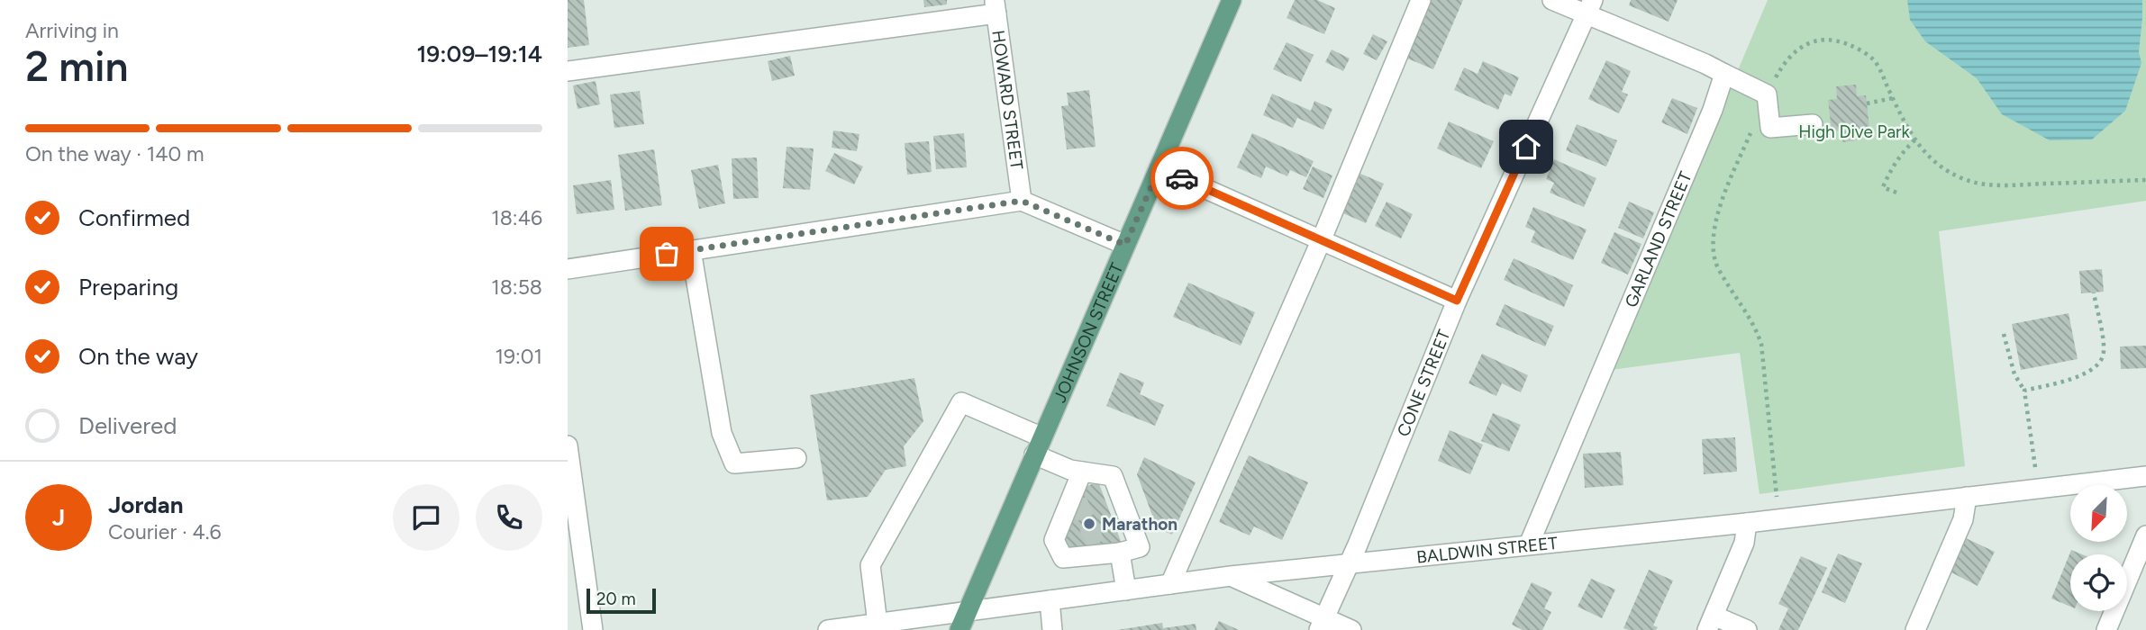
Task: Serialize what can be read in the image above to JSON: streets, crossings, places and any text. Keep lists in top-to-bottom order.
{
  "streets": {
    "main road": ["JOHNSON STREET"],
    "street": [
      "HOWARD STREET",
      "GARLAND STREET",
      "CONE STREET",
      "BALDWIN STREET"
    ]
  },
  "crossings": [
    ["GARLAND STREET", "BALDWIN STREET"],
    ["JOHNSON STREET", "BALDWIN STREET"],
    ["CONE STREET", "BALDWIN STREET"]
  ],
  "parks": ["High Dive Park"],
  "places": ["Marathon"],
  "scale_bar": "20 m",
  "north": "bottom left",
  "page": {
    "heading": ["2 min", "Arriving in", "19:09–19:14"],
    "panel": ["Jordan", "Courier · 4.6"],
    "bar": "On the way · 140 m",
    "list": [
      ["Confirmed", "18:46"],
      ["Preparing", "18:58"],
      ["On the way", "19:01"],
      "Delivered"
    ],
    "round": "J",
    "scale": "20 m"
  }
}
